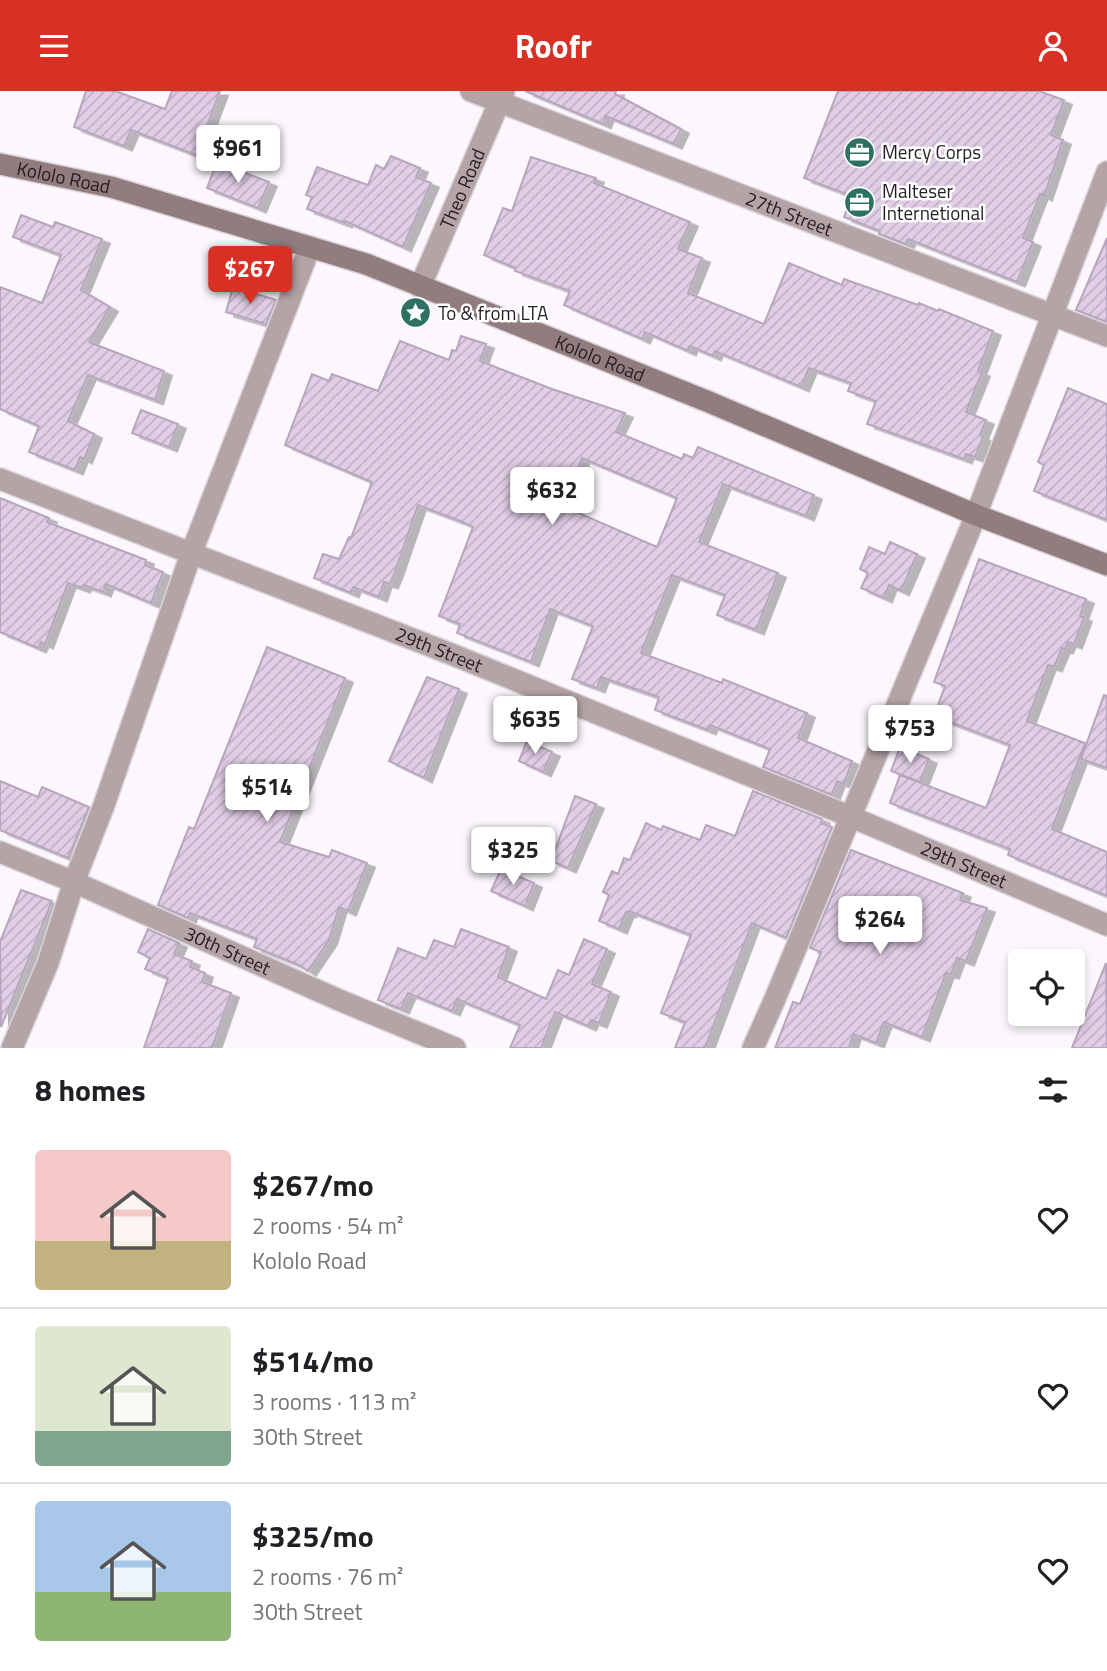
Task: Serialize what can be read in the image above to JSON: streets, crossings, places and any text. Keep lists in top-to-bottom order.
{
  "streets": {
    "street": [
      "Kololo Road",
      "Theo Road",
      "27th Street",
      "29th Street",
      "30th Street"
    ]
  },
  "crossings": [
    ["Kololo Road", "Theo Road"],
    ["Theo Road", "27th Street"]
  ],
  "places": {
    "office": ["Mercy Corps", "Malteser Internetional"],
    "place": ["To & from LTA"]
  },
  "page": {
    "header": "Roofr",
    "price": [
      "$961",
      "$267",
      "$632",
      "$635",
      "$753",
      "$514",
      "$325",
      "$264"
    ],
    "heading": "8 homes",
    "list": [
      {
        "name": "$267/mo",
        "note": "2 rooms · 54 m² · Kololo Road"
      },
      {
        "name": "$514/mo",
        "note": "3 rooms · 113 m² · 30th Street"
      },
      {
        "name": "$325/mo",
        "note": "2 rooms · 76 m² · 30th Street"
      }
    ]
  }
}
